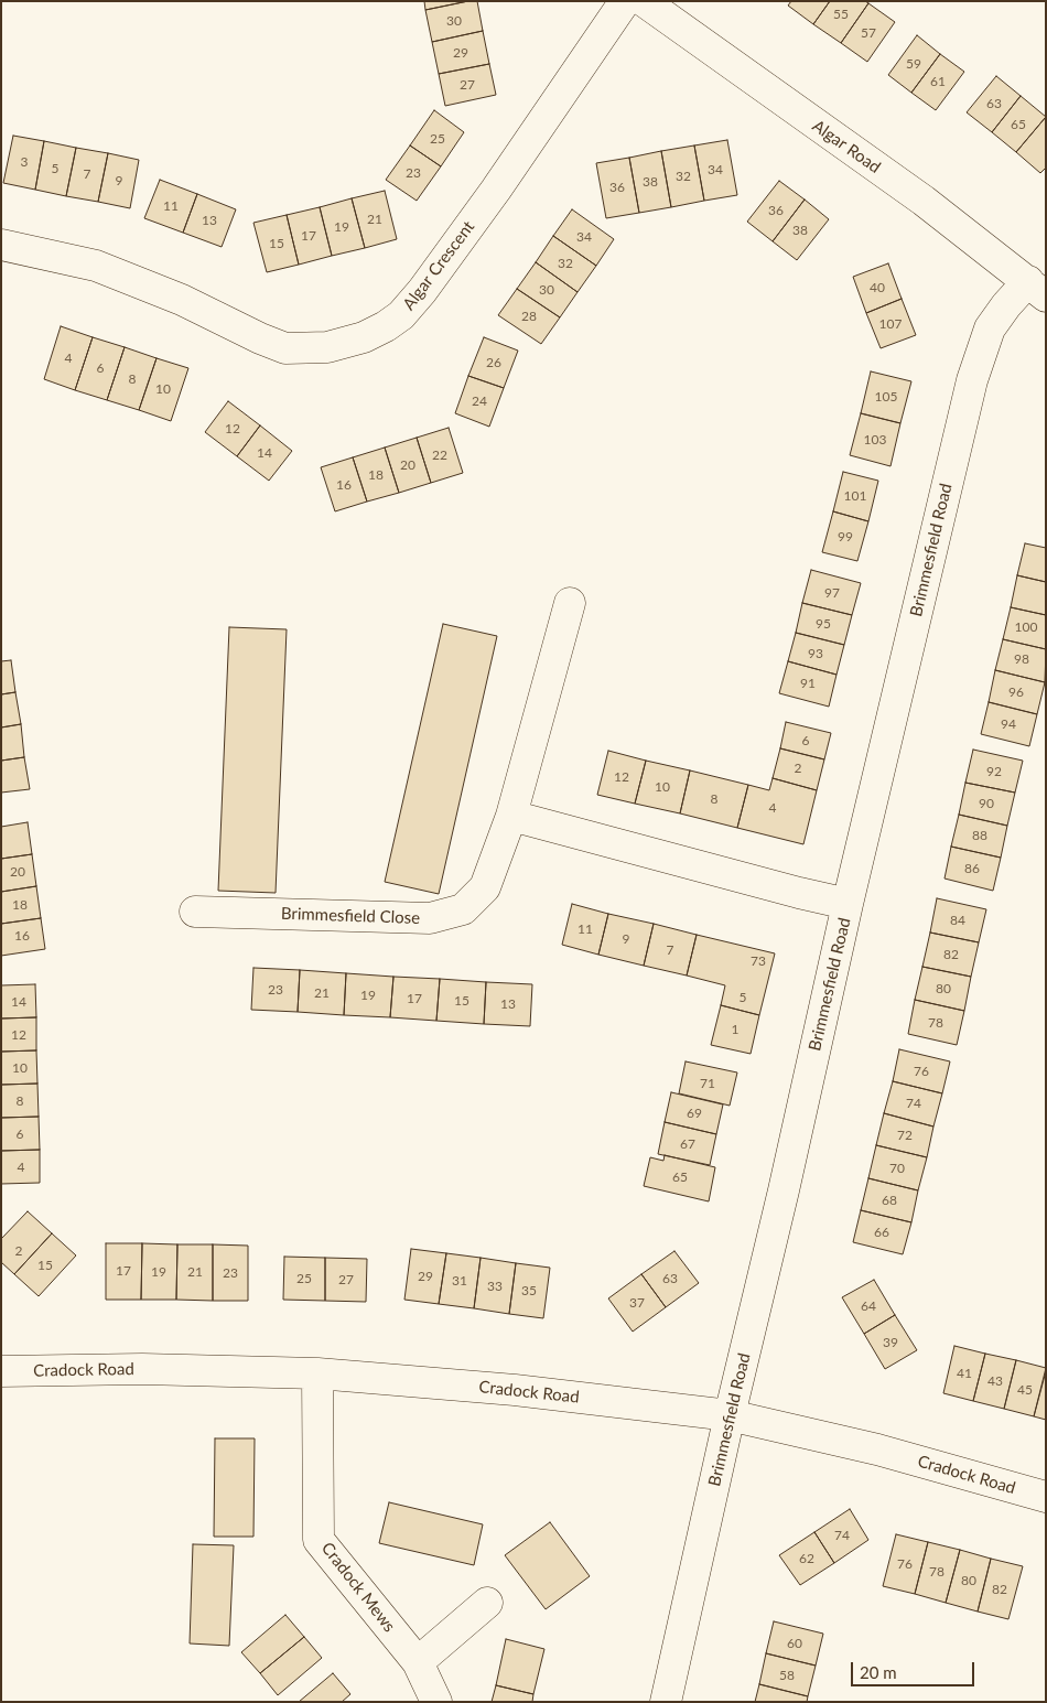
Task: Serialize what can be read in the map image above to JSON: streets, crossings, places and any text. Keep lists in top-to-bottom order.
{
  "streets": {
    "street": [
      "Algar Road",
      "Algar Crescent",
      "Brimmesfield Road",
      "Brimmesfield Close",
      "Cradock Road",
      "Cradock Mews"
    ]
  },
  "crossings": [
    ["Algar Road", "Brimmesfield Road"],
    ["Brimmesfield Road", "Cradock Road"],
    ["Cradock Road", "Cradock Mews"]
  ],
  "house_numbers": [
    "55",
    "30",
    "57",
    "29",
    "59",
    "61",
    "27",
    "63",
    "65",
    "25",
    "3",
    "5",
    "34",
    "23",
    "7",
    "32",
    "9",
    "38",
    "36",
    "11",
    "36",
    "21",
    "13",
    "19",
    "38",
    "17",
    "34",
    "15",
    "32",
    "40",
    "30",
    "28",
    "107",
    "4",
    "26",
    "6",
    "8",
    "10",
    "105",
    "24",
    "12",
    "103",
    "14",
    "22",
    "20",
    "18",
    "16",
    "101",
    "99",
    "97",
    "95",
    "100",
    "93",
    "98",
    "91",
    "96",
    "94",
    "6",
    "2",
    "92",
    "12",
    "10",
    "8",
    "90",
    "4",
    "88",
    "86",
    "20",
    "18",
    "84",
    "11",
    "16",
    "9",
    "7",
    "82",
    "73",
    "80",
    "23",
    "21",
    "19",
    "5",
    "17",
    "15",
    "14",
    "13",
    "78",
    "1",
    "12",
    "10",
    "76",
    "71",
    "8",
    "74",
    "69",
    "6",
    "72",
    "67",
    "4",
    "70",
    "65",
    "68",
    "66",
    "2",
    "15",
    "17",
    "19",
    "21",
    "23",
    "29",
    "25",
    "63",
    "27",
    "31",
    "33",
    "35",
    "37",
    "64",
    "39",
    "41",
    "43",
    "45",
    "74",
    "62",
    "76",
    "78",
    "80",
    "82",
    "60",
    "58"
  ],
  "scale_bar": "20 m"
}
